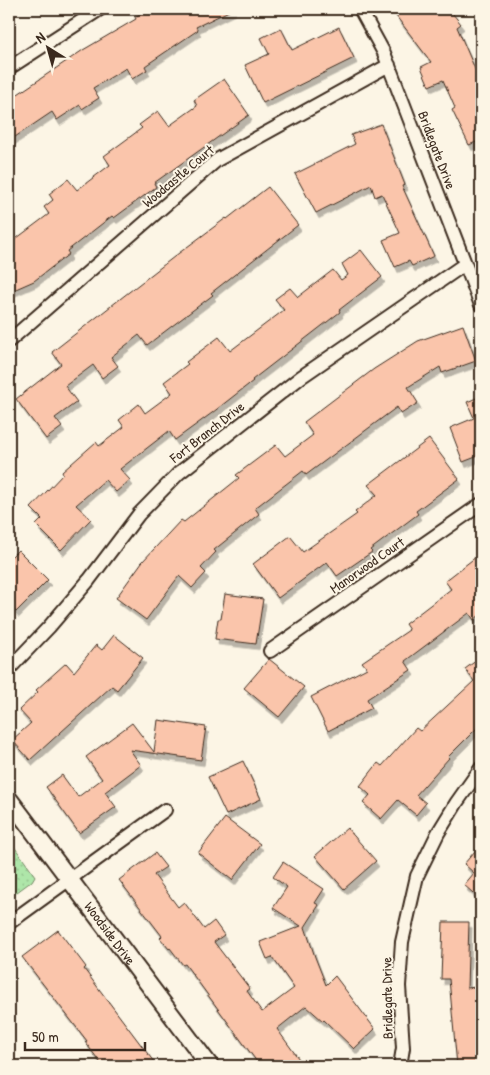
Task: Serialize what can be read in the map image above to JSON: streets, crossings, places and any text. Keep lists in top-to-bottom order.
{
  "streets": {
    "street": [
      "Bridlegate Drive",
      "Woodcastle Court",
      "Fort Branch Drive",
      "Manorwood Court",
      "Woodside Drive"
    ]
  },
  "crossings": [
    ["Bridlegate Drive", "Woodcastle Court"],
    ["Bridlegate Drive", "Fort Branch Drive"]
  ],
  "scale_bar": "50 m",
  "north": "top left"
}
